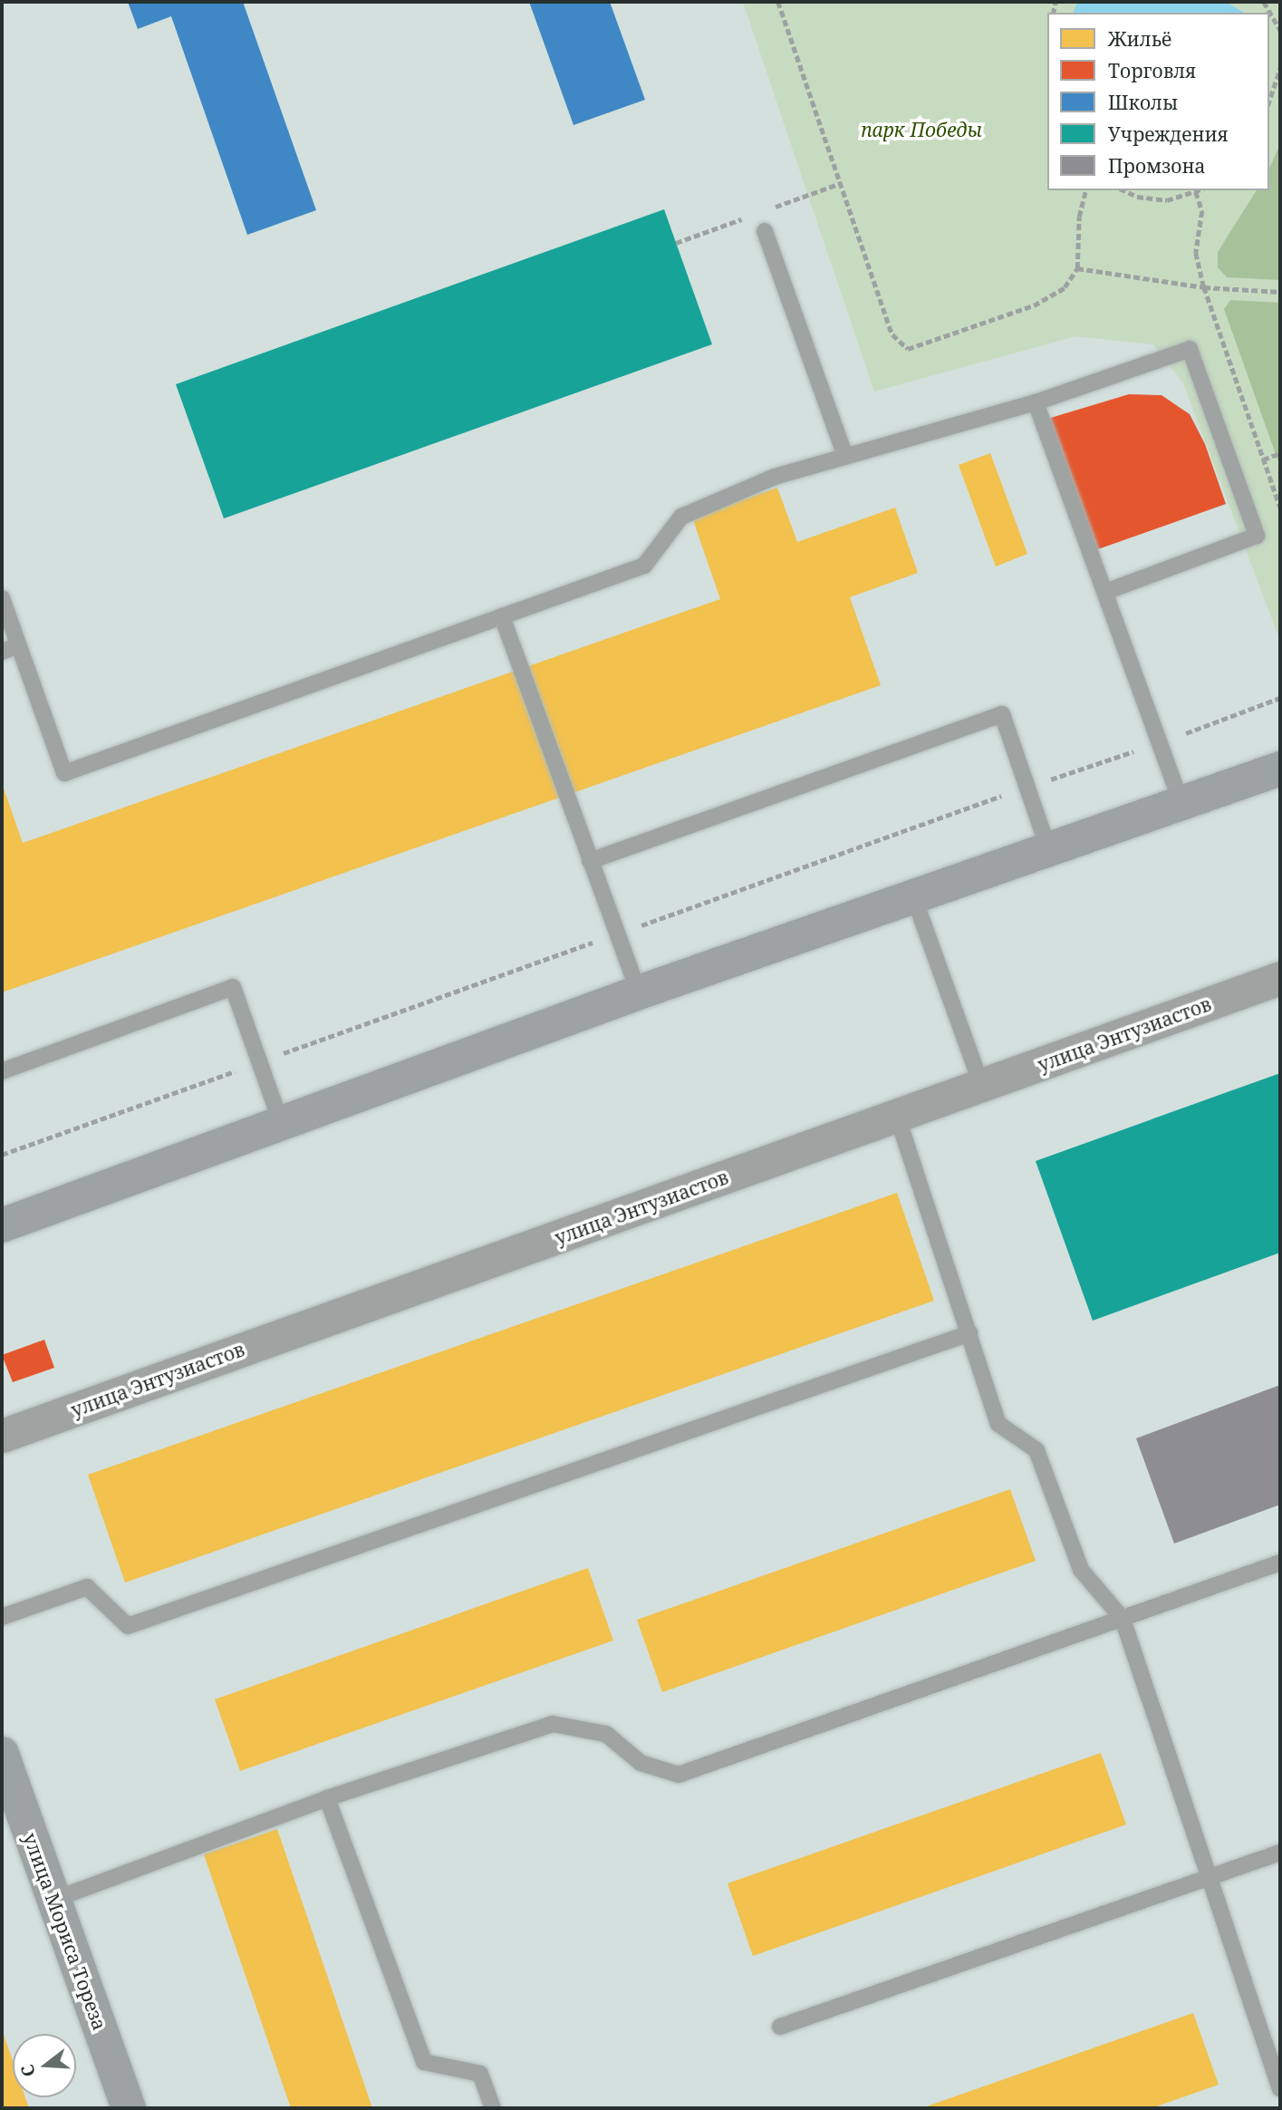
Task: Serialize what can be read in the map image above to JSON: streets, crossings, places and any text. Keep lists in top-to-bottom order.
{
  "streets": {
    "main road": ["улица Мориса Тореза"],
    "street": ["улица Энтузиастов"]
  },
  "parks": ["парк Победы"],
  "legend": [
    "Жильё",
    "Торговля",
    "Школы",
    "Учреждения",
    "Промзона"
  ],
  "north": "left"
}
